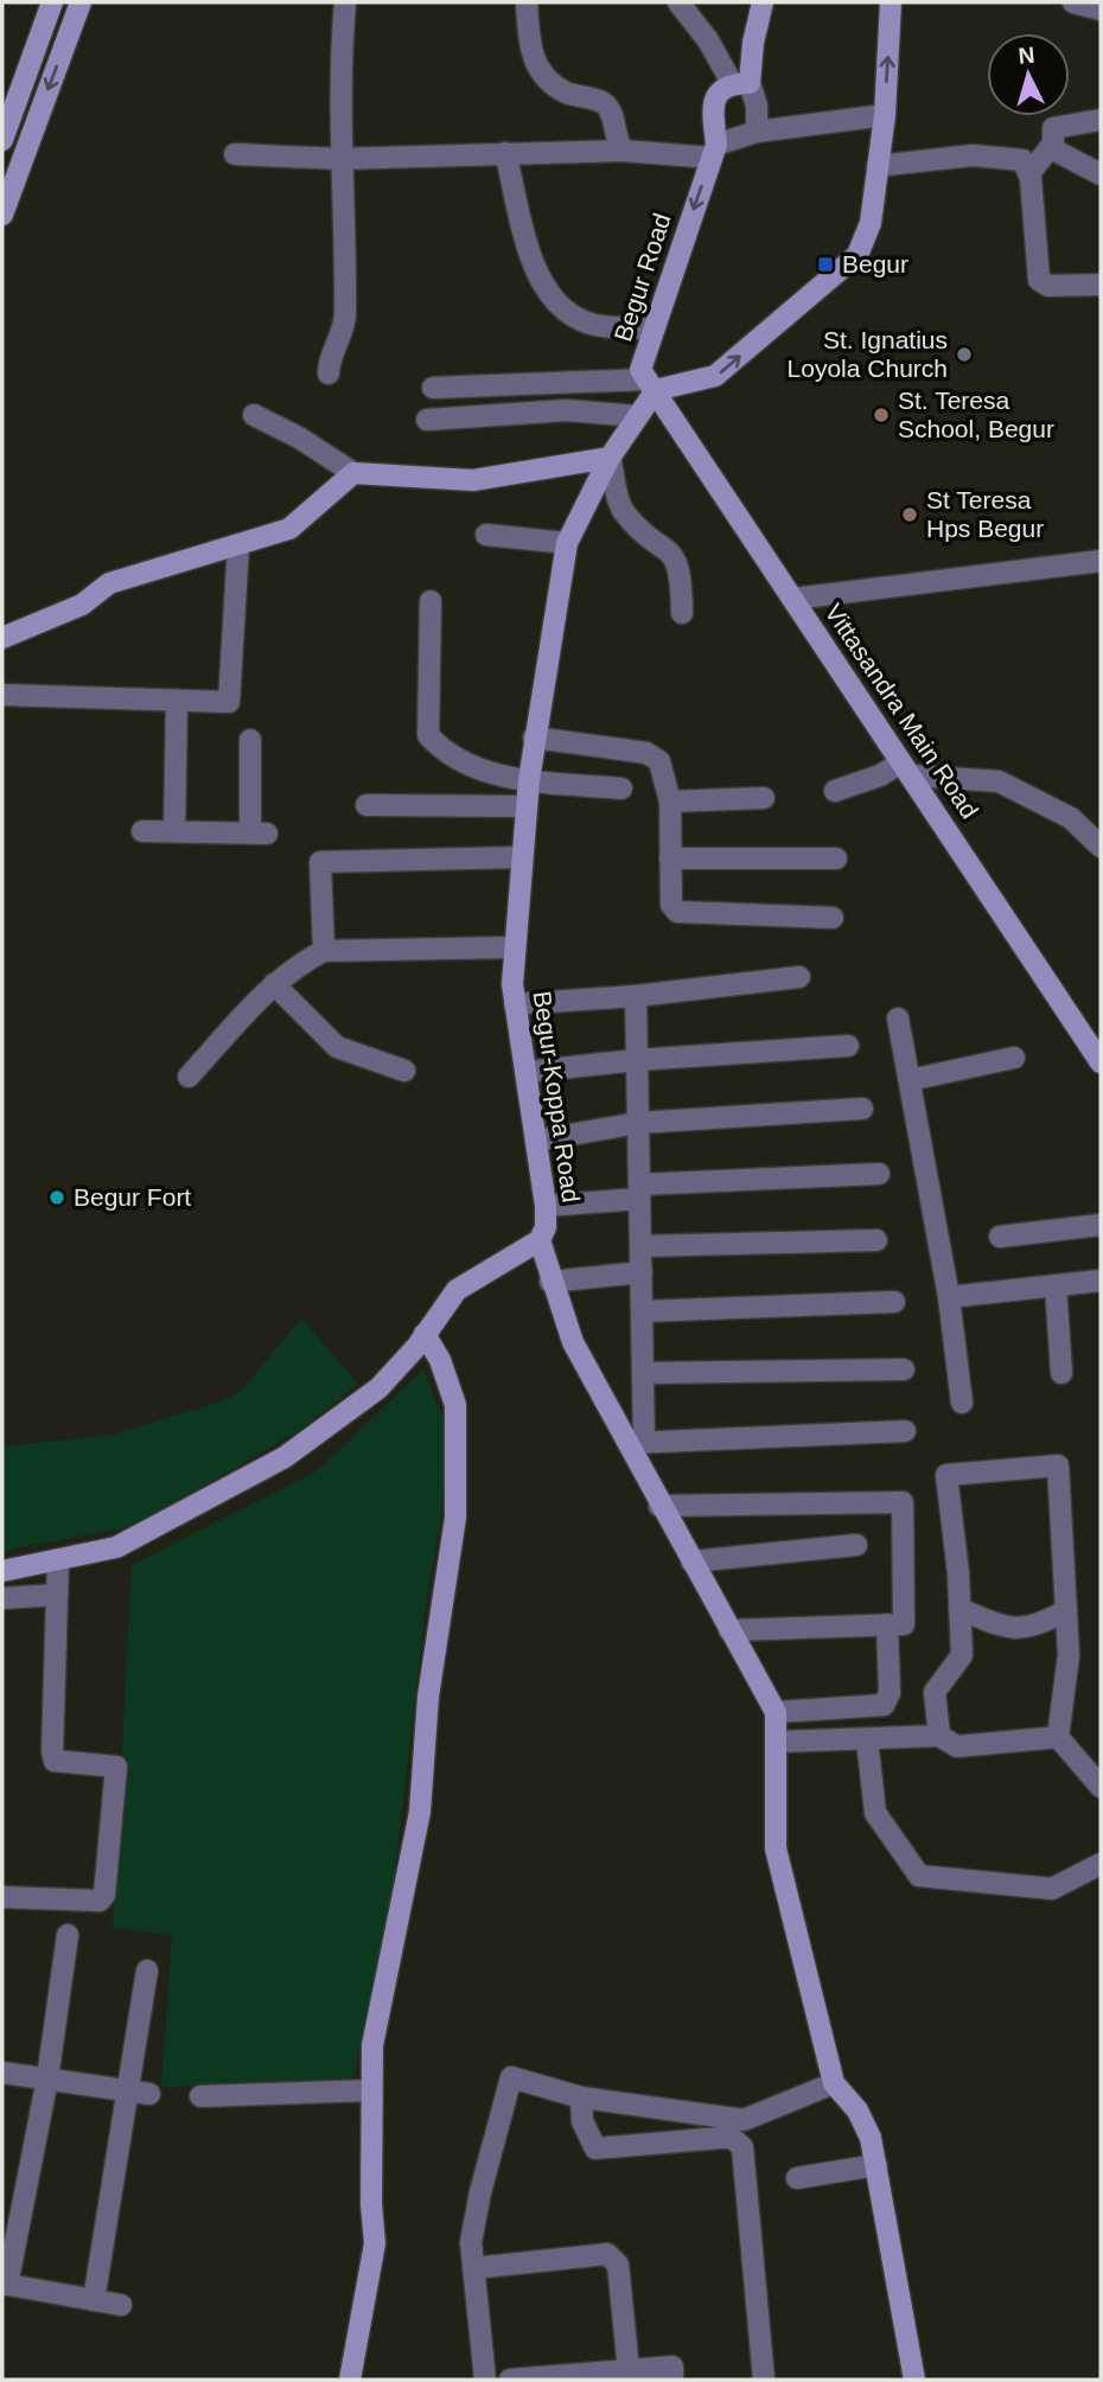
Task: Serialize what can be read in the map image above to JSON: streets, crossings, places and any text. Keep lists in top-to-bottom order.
{
  "streets": {
    "street": ["Begur Road", "Vittasandra Main Road", "Begur-Koppa Road"]
  },
  "crossings": [
    ["Begur Road", "Vittasandra Main Road"],
    ["Begur Road", "Begur-Koppa Road"],
    ["Vittasandra Main Road", "Begur-Koppa Road"]
  ],
  "one_way": ["Begur Road"],
  "places": {
    "transit": ["Begur"],
    "other": [
      "St. Ignatius Loyola Church",
      "St. Teresa School, Begur",
      "St Teresa Hps Begur",
      "Begur Fort"
    ]
  },
  "north": "top"
}
